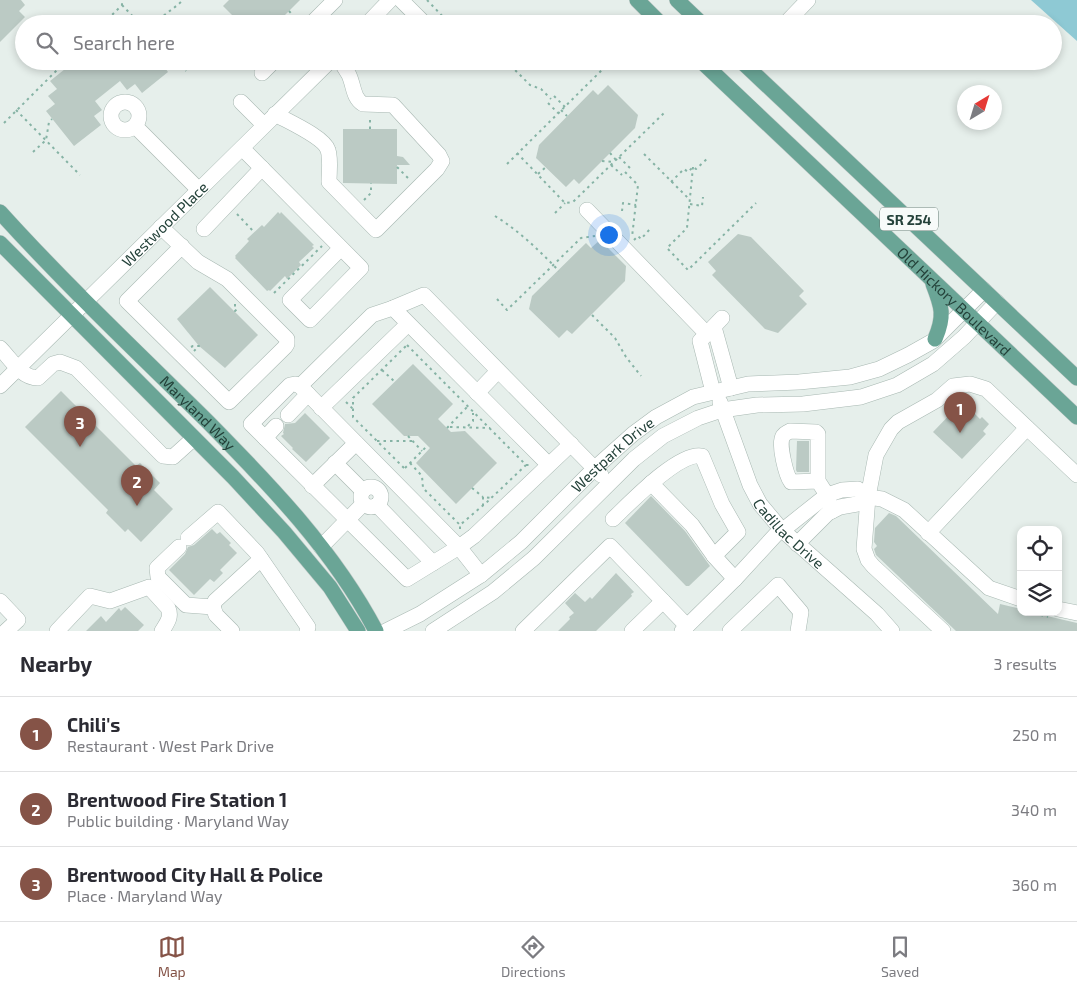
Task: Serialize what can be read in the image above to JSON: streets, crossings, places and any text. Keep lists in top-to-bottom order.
{
  "streets": {
    "main road": ["SR 254", "Old Hickory Boulevard", "Maryland Way"],
    "street": ["Westwood Place", "Westpark Drive", "Cadillac Drive"]
  },
  "crossings": [
    ["Westwood Place", "Maryland Way"],
    ["Old Hickory Boulevard", "Westpark Drive"],
    ["Westpark Drive", "Cadillac Drive"]
  ],
  "north": "top right",
  "page": {
    "search": "Search here",
    "pins": ["1", "3", "2"],
    "heading": ["Nearby", "3 results"],
    "list": [
      {
        "mark": "1",
        "name": "Chili's",
        "note": "Restaurant · West Park Drive",
        "value": "250 m"
      },
      {
        "mark": "2",
        "name": "Brentwood Fire Station 1",
        "note": "Public building · Maryland Way",
        "value": "340 m"
      },
      {
        "mark": "3",
        "name": "Brentwood City Hall & Police",
        "note": "Place · Maryland Way",
        "value": "360 m"
      }
    ],
    "nav": ["Map", "Directions", "Saved"]
  }
}
